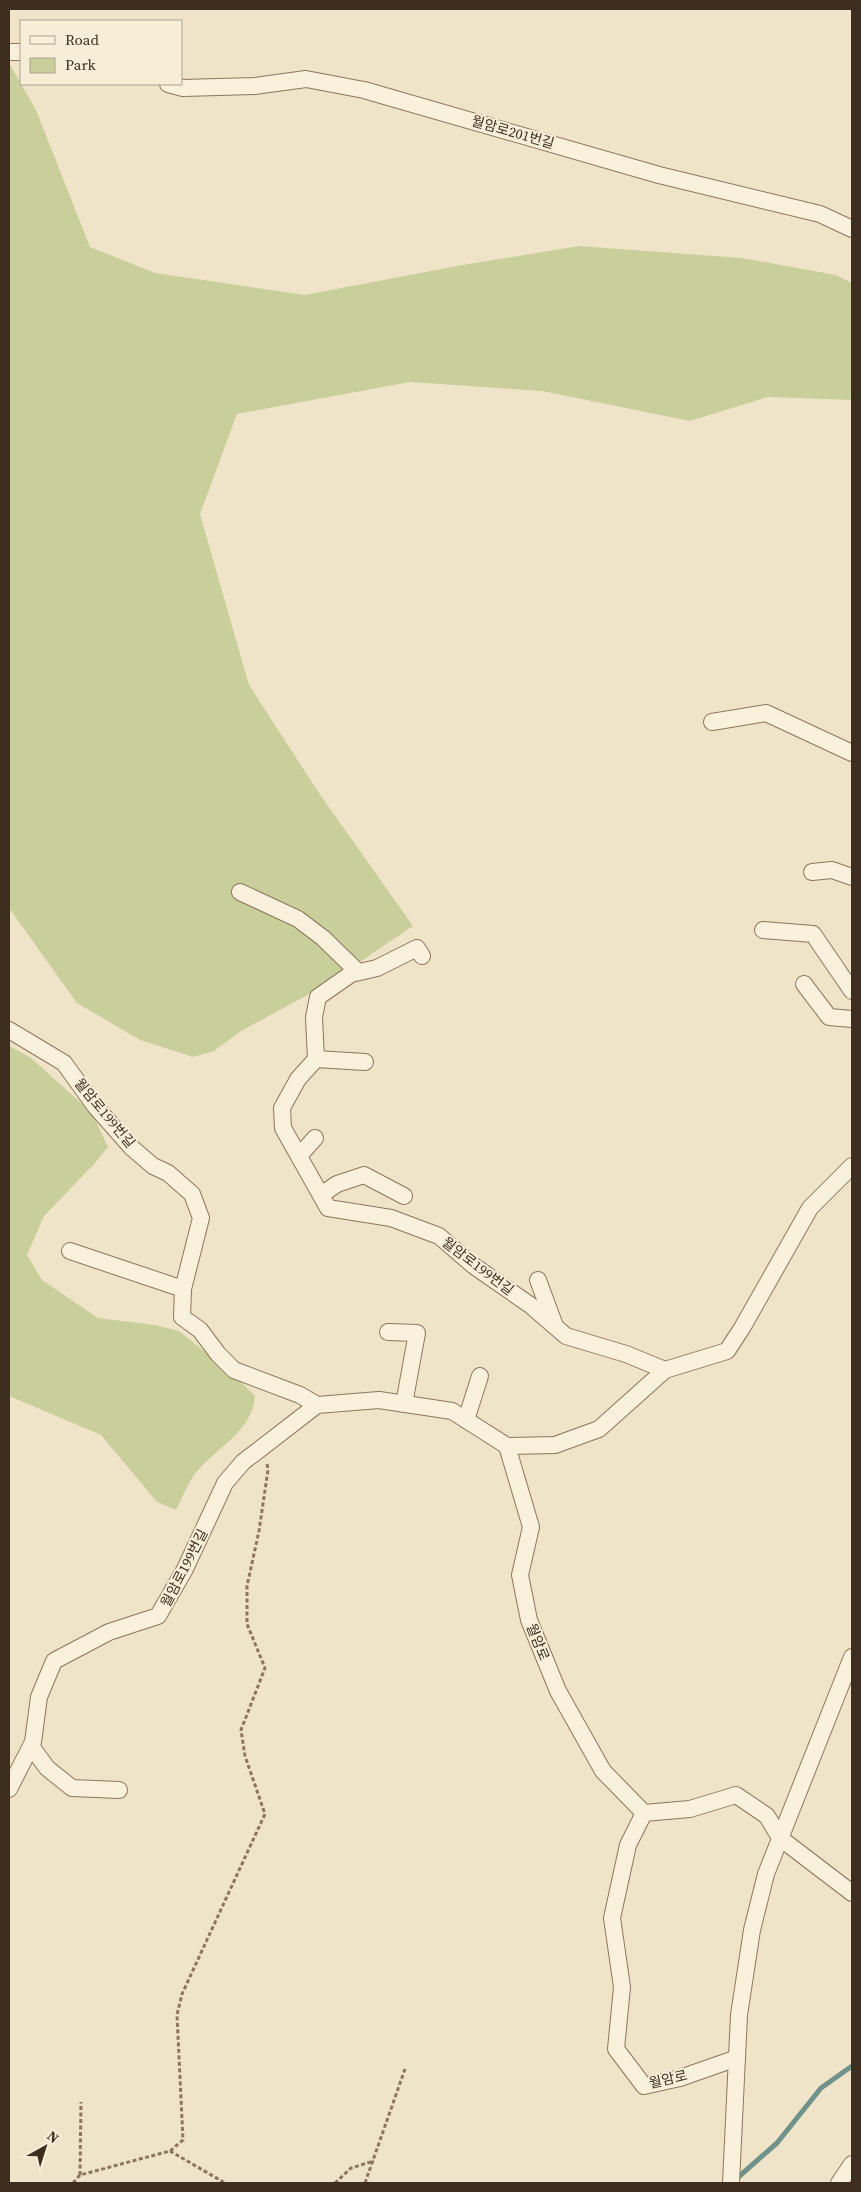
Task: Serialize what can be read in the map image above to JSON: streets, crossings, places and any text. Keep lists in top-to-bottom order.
{
  "streets": {
    "street": ["월암로201번길", "월암로199번길", "월암로"]
  },
  "legend": ["Road", "Park"],
  "north": "top right"
}
